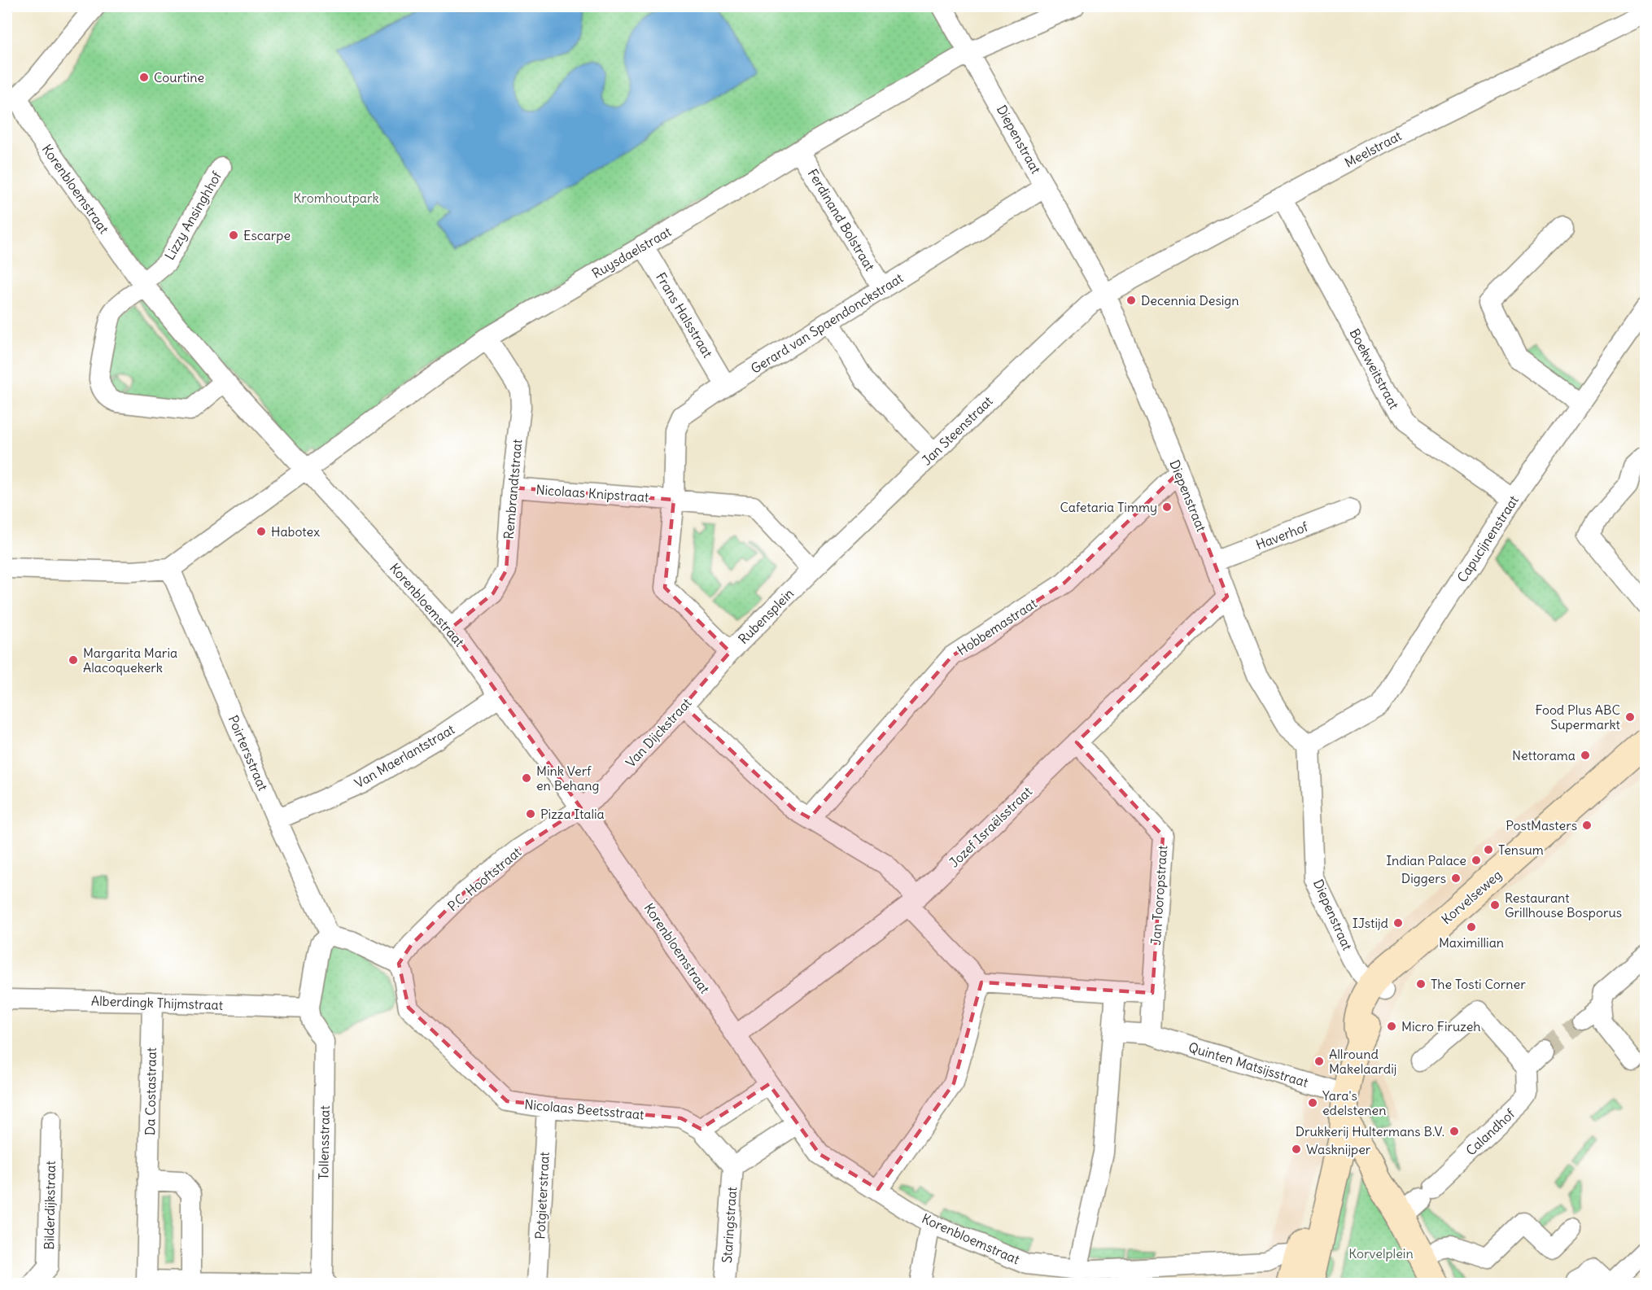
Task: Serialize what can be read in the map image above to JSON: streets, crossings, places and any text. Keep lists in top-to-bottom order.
{
  "streets": {
    "street": [
      "Diepenstraat",
      "Meelstraat",
      "Korenbloemstraat",
      "Lizzy Ansinghhof",
      "Ferdinand Bolstraat",
      "Ruysdaelstraat",
      "Frans Halsstraat",
      "Gerard van Spaendonckstraat",
      "Boekweitstraat",
      "Jan Steenstraat",
      "Rembrandtstraat",
      "Nicolaas Knipstraat",
      "Haverhof",
      "Capucijnenstraat",
      "Rubensplein",
      "Hobbemastraat",
      "Van Dijckstraat",
      "Poirtersstraat",
      "Van Maerlantstraat",
      "Jozef Israëlsstraat",
      "P.C. Hooftstraat",
      "Jan Tooropstraat",
      "Korvelseweg",
      "Alberdingk Thijmstraat",
      "Quinten Matsijsstraat",
      "Da Costastraat",
      "Nicolaas Beetsstraat",
      "Calandhof",
      "Tollensstraat",
      "Potgieterstraat",
      "Bilderdijkstraat",
      "Staringstraat"
    ]
  },
  "crossings": [
    ["Diepenstraat", "Meelstraat"],
    ["Diepenstraat", "Ruysdaelstraat"],
    ["Diepenstraat", "Gerard van Spaendonckstraat"],
    ["Diepenstraat", "Jan Steenstraat"],
    ["Diepenstraat", "Haverhof"],
    ["Diepenstraat", "Capucijnenstraat"],
    ["Diepenstraat", "Hobbemastraat"],
    ["Diepenstraat", "Jozef Israëlsstraat"],
    ["Diepenstraat", "Korvelseweg"],
    ["Meelstraat", "Boekweitstraat"],
    ["Meelstraat", "Jan Steenstraat"],
    ["Korenbloemstraat", "Lizzy Ansinghhof"],
    ["Korenbloemstraat", "Ruysdaelstraat"],
    ["Korenbloemstraat", "Rembrandtstraat"],
    ["Korenbloemstraat", "Van Dijckstraat"],
    ["Korenbloemstraat", "Van Maerlantstraat"],
    ["Korenbloemstraat", "Jozef Israëlsstraat"],
    ["Korenbloemstraat", "P.C. Hooftstraat"],
    ["Ferdinand Bolstraat", "Ruysdaelstraat"],
    ["Ferdinand Bolstraat", "Gerard van Spaendonckstraat"],
    ["Ruysdaelstraat", "Frans Halsstraat"],
    ["Ruysdaelstraat", "Rembrandtstraat"],
    ["Ruysdaelstraat", "Poirtersstraat"],
    ["Frans Halsstraat", "Gerard van Spaendonckstraat"],
    ["Gerard van Spaendonckstraat", "Nicolaas Knipstraat"],
    ["Gerard van Spaendonckstraat", "Rubensplein"],
    ["Boekweitstraat", "Capucijnenstraat"],
    ["Jan Steenstraat", "Rubensplein"],
    ["Rembrandtstraat", "Nicolaas Knipstraat"],
    ["Nicolaas Knipstraat", "Rubensplein"],
    ["Rubensplein", "Van Dijckstraat"],
    ["Van Dijckstraat", "P.C. Hooftstraat"],
    ["Poirtersstraat", "Van Maerlantstraat"],
    ["Jozef Israëlsstraat", "Jan Tooropstraat"],
    ["P.C. Hooftstraat", "Nicolaas Beetsstraat"],
    ["Jan Tooropstraat", "Quinten Matsijsstraat"],
    ["Alberdingk Thijmstraat", "Da Costastraat"],
    ["Alberdingk Thijmstraat", "Tollensstraat"],
    ["Nicolaas Beetsstraat", "Potgieterstraat"]
  ],
  "parks": ["Kromhoutpark", "Korvelplein"],
  "places": [
    "Courtine",
    "Escarpe",
    "Decennia Design",
    "Cafetaria Timmy",
    "Habotex",
    "Margarita Maria Alacoquekerk",
    "Food Plus ABC Supermarkt",
    "Nettorama",
    "Mink Verf en Behang",
    "Pizza Italia",
    "PostMasters",
    "Tensum",
    "Indian Palace",
    "Diggers",
    "Restaurant Grillhouse Bosporus",
    "IJstijd",
    "Maximillian",
    "The Tosti Corner",
    "Micro Firuzeh",
    "Allround Makelaardij",
    "Yara's edelstenen",
    "Drukkerij Hultermans B.V.",
    "Wasknijper"
  ]
}
